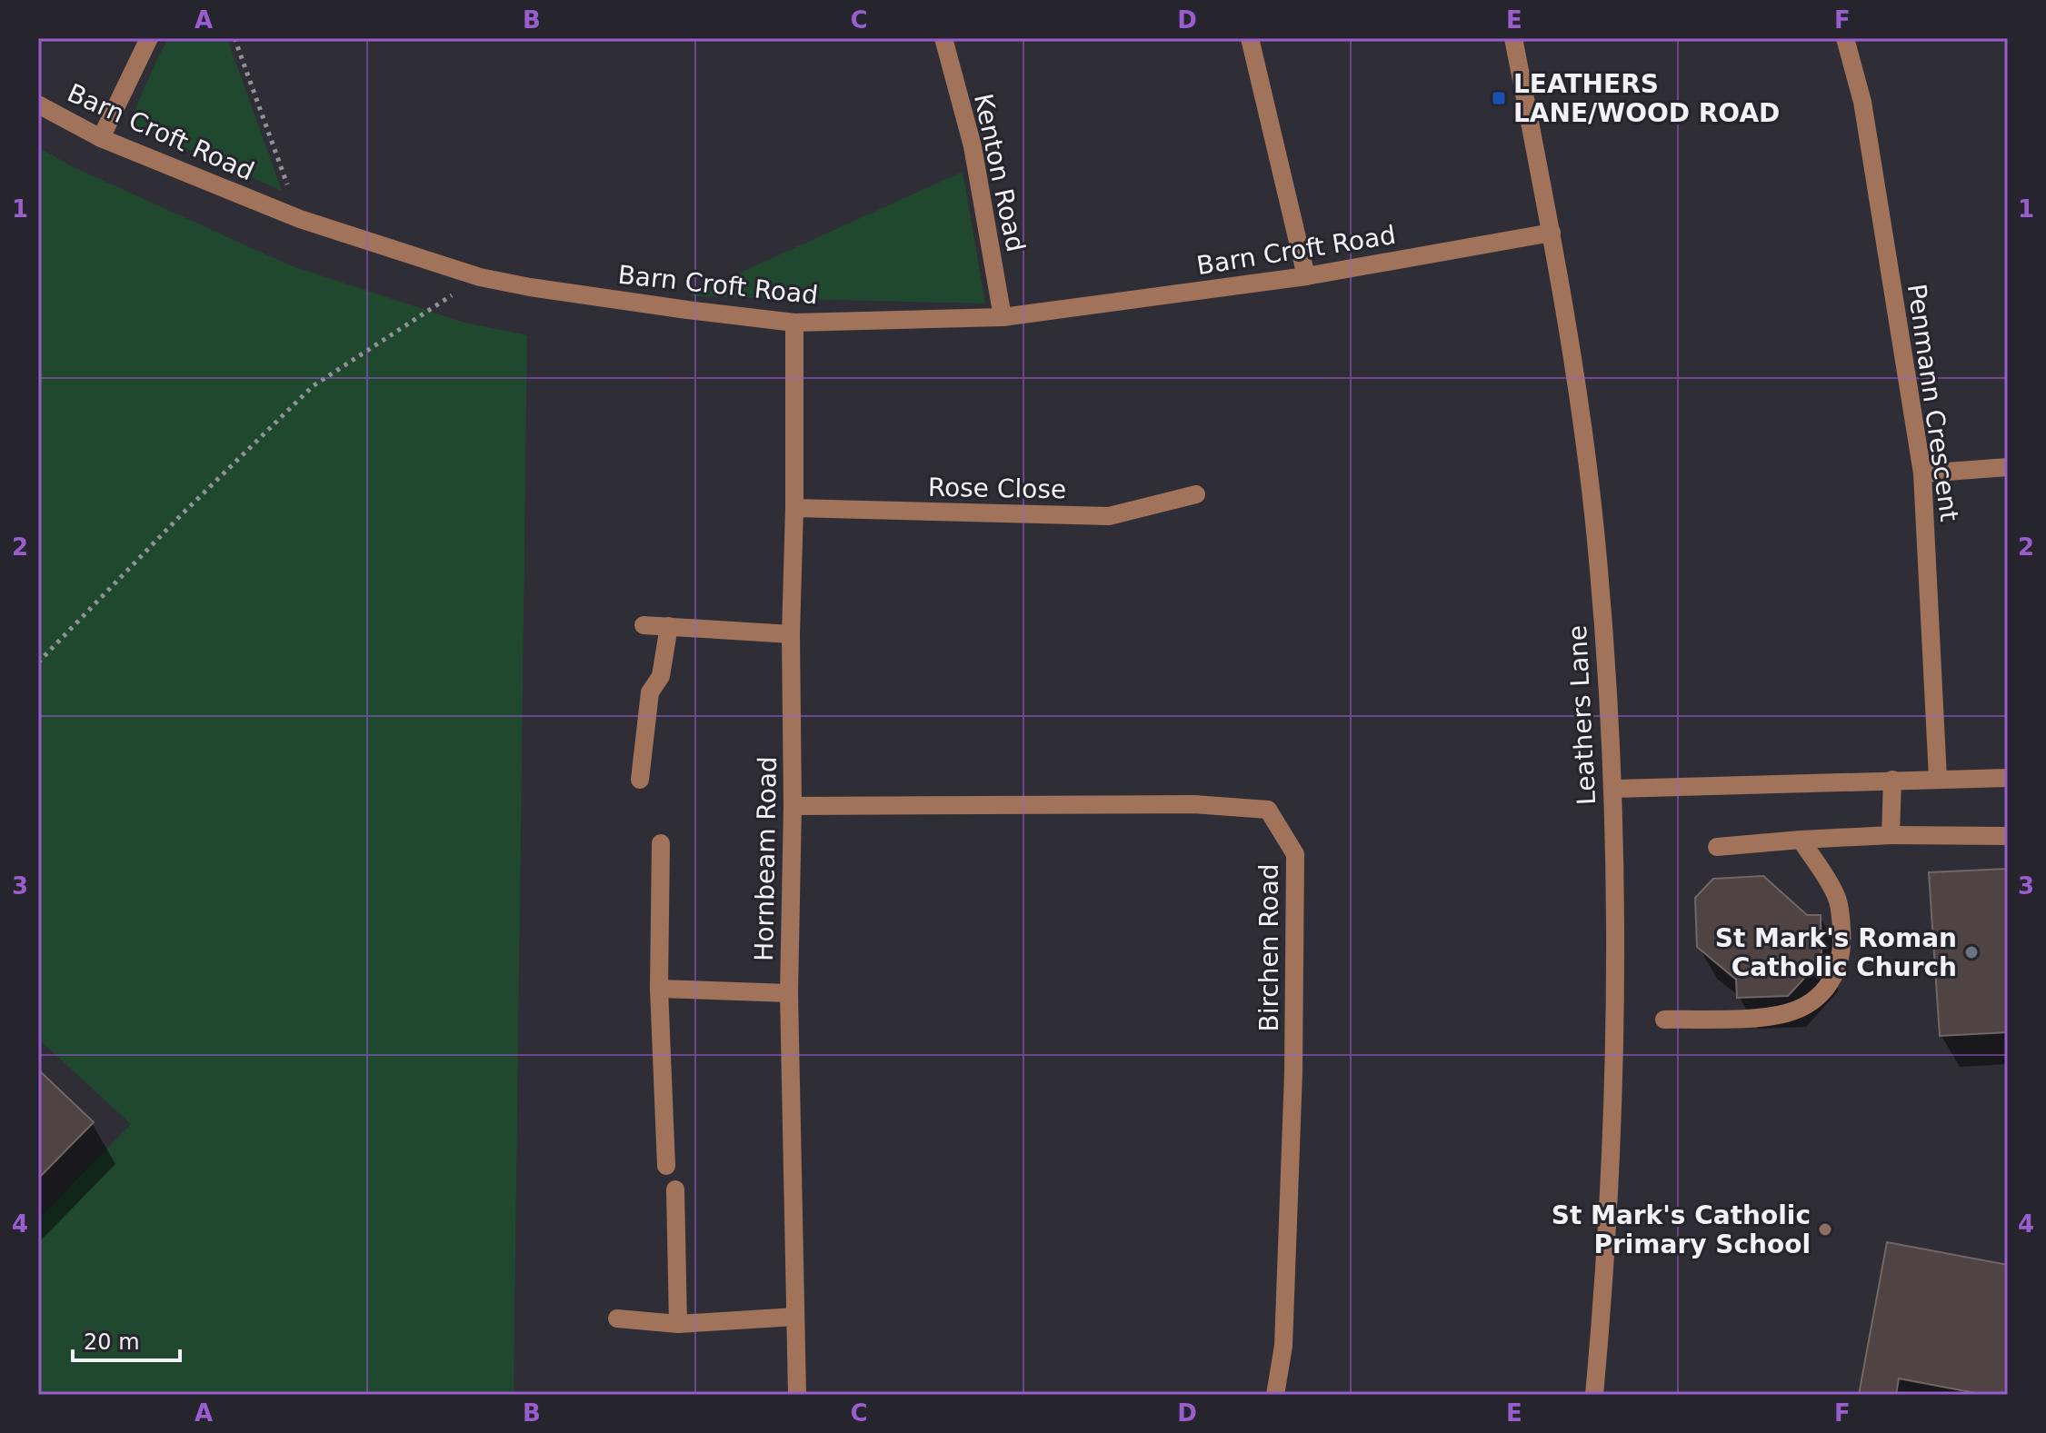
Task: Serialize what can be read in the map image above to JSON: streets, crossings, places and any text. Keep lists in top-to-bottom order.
{
  "streets": {
    "street": [
      "Barn Croft Road",
      "Kenton Road",
      "Penmann Crescent",
      "Rose Close",
      "Leathers Lane",
      "Hornbeam Road",
      "Birchen Road"
    ]
  },
  "crossings": [
    ["Barn Croft Road", "Kenton Road"],
    ["Barn Croft Road", "Leathers Lane"],
    ["Barn Croft Road", "Hornbeam Road"],
    ["Rose Close", "Hornbeam Road"],
    ["Hornbeam Road", "Birchen Road"]
  ],
  "places": {
    "transit": ["LEATHERS LANE/WOOD ROAD"],
    "other": ["St Mark's Roman Catholic Church", "St Mark's Catholic Primary School"]
  },
  "scale_bar": "20 m",
  "grid": {
    "columns": [
      "A",
      "B",
      "C",
      "D",
      "E",
      "F"
    ],
    "rows": [
      "1",
      "2",
      "3",
      "4"
    ]
  }
}
